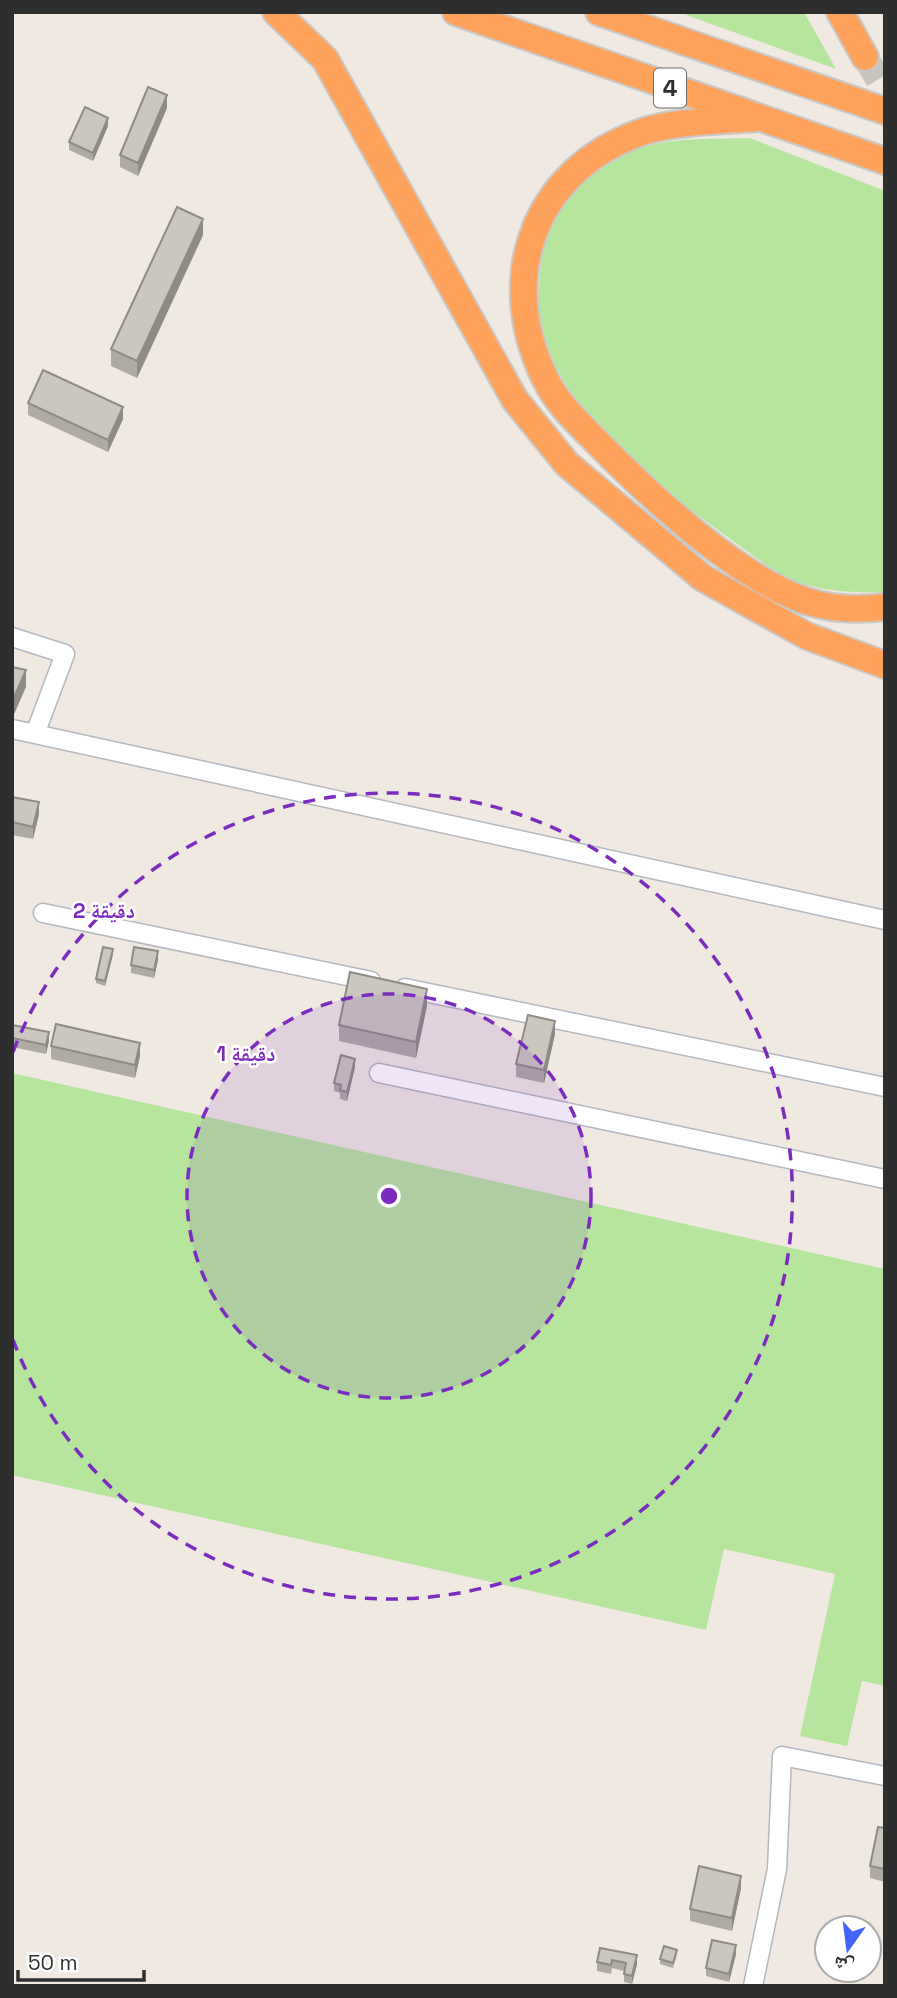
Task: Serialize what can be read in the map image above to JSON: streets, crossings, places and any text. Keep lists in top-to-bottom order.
{
  "streets": {
    "highway": ["4"]
  },
  "scale_bar": "50 m",
  "north": "bottom",
  "rings": ["2 دقيقة", "1 دقيقة"]
}
